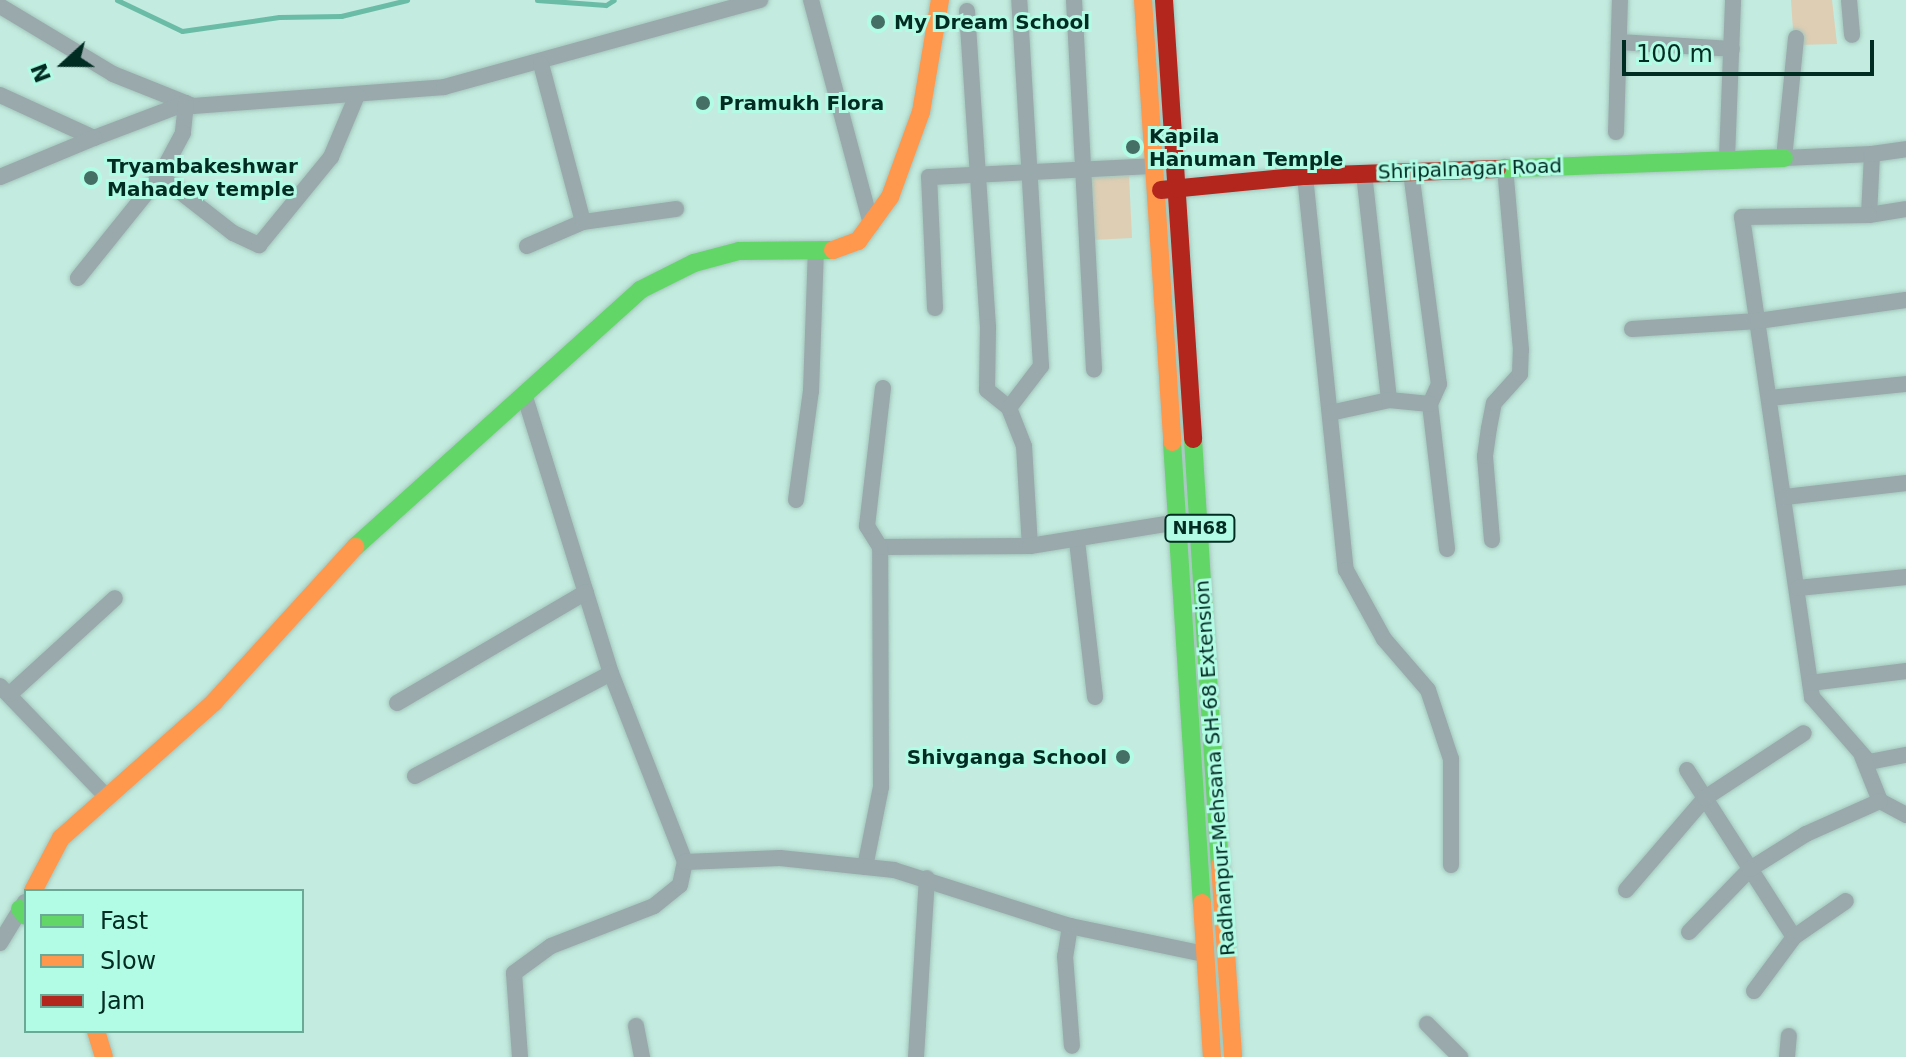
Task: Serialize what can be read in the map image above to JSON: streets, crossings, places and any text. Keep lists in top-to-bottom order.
{
  "streets": {
    "main road": ["Shripalnagar Road", "NH68", "Radhanpur-Mehsana SH-68 Extension"]
  },
  "crossings": [
    ["Shripalnagar Road", "NH68"],
    ["Shripalnagar Road", "Radhanpur-Mehsana SH-68 Extension"]
  ],
  "places": [
    "My Dream School",
    "Pramukh Flora",
    "Kapila Hanuman Temple",
    "Tryambakeshwar Mahadev temple",
    "Shivganga School"
  ],
  "legend": ["Fast", "Slow", "Jam"],
  "scale_bar": "100 m",
  "north": "left"
}
